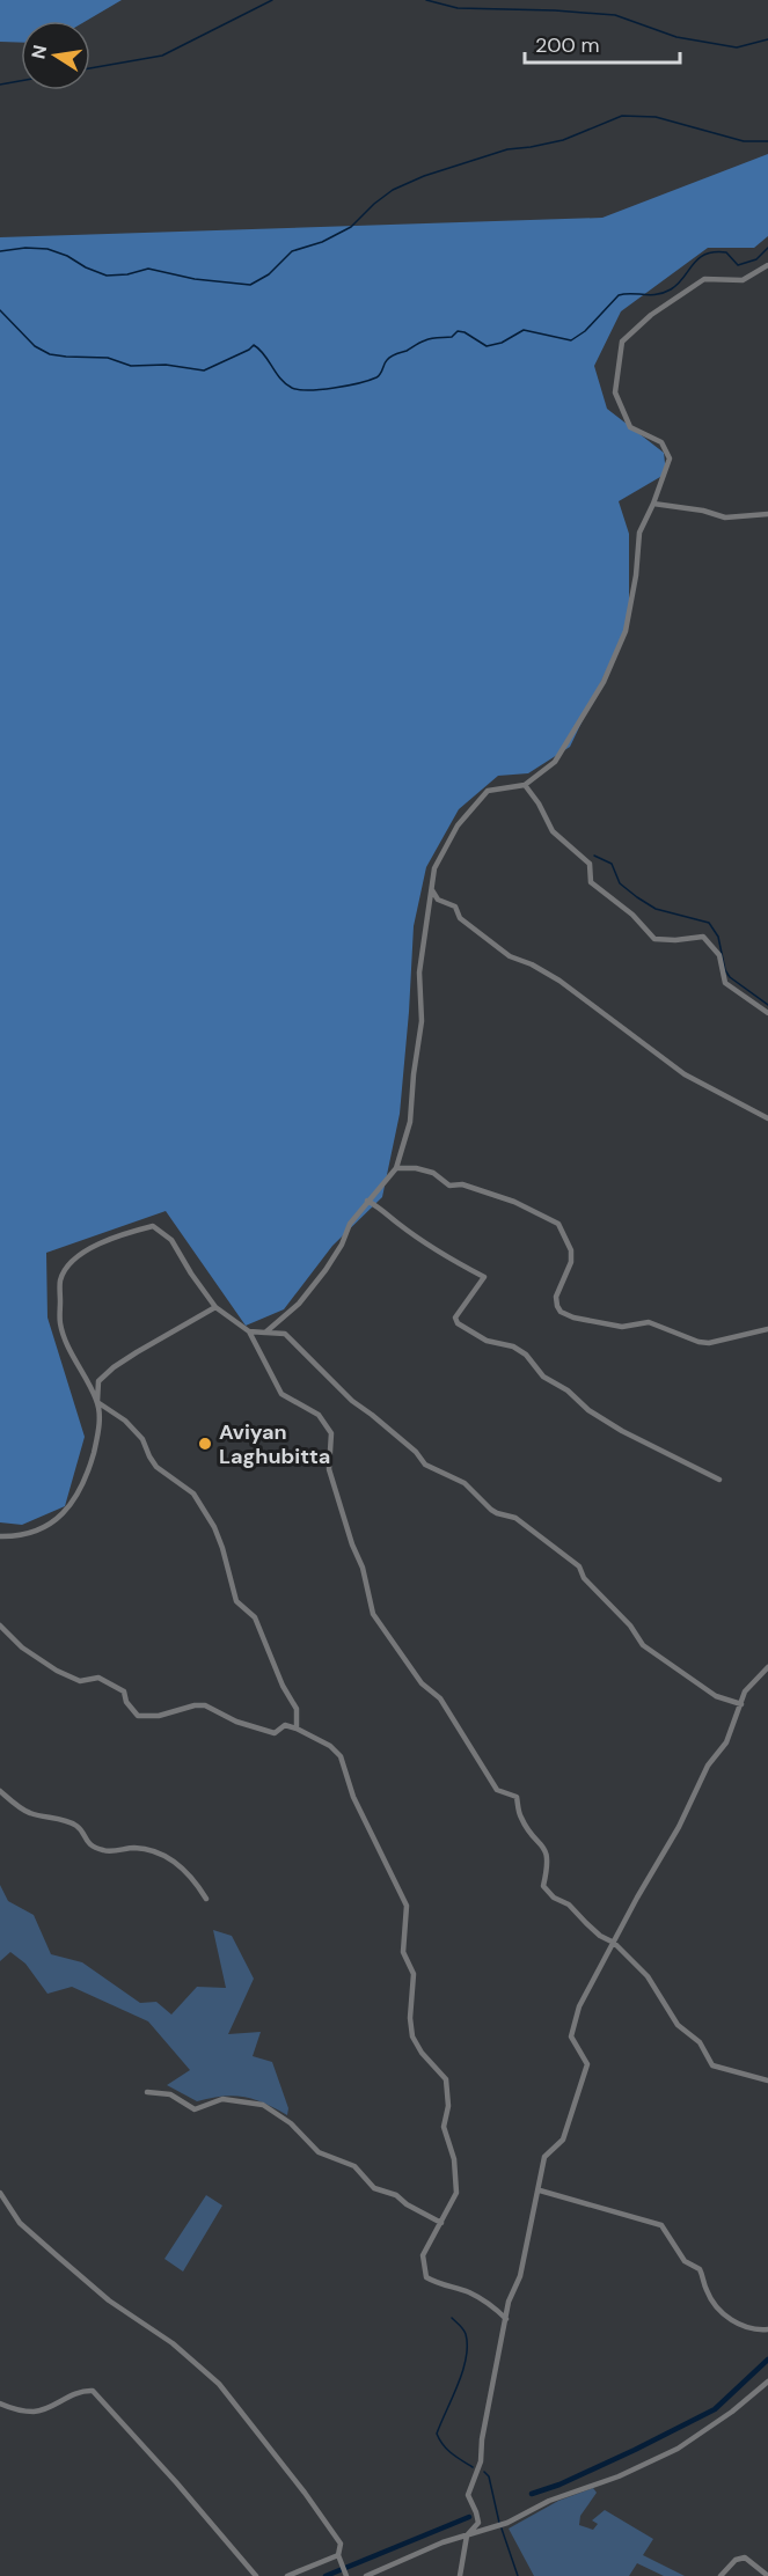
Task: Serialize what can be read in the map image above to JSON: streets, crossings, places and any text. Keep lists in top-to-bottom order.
{
  "places": ["Aviyan Laghubitta"],
  "scale_bar": "200 m",
  "north": "left"
}
